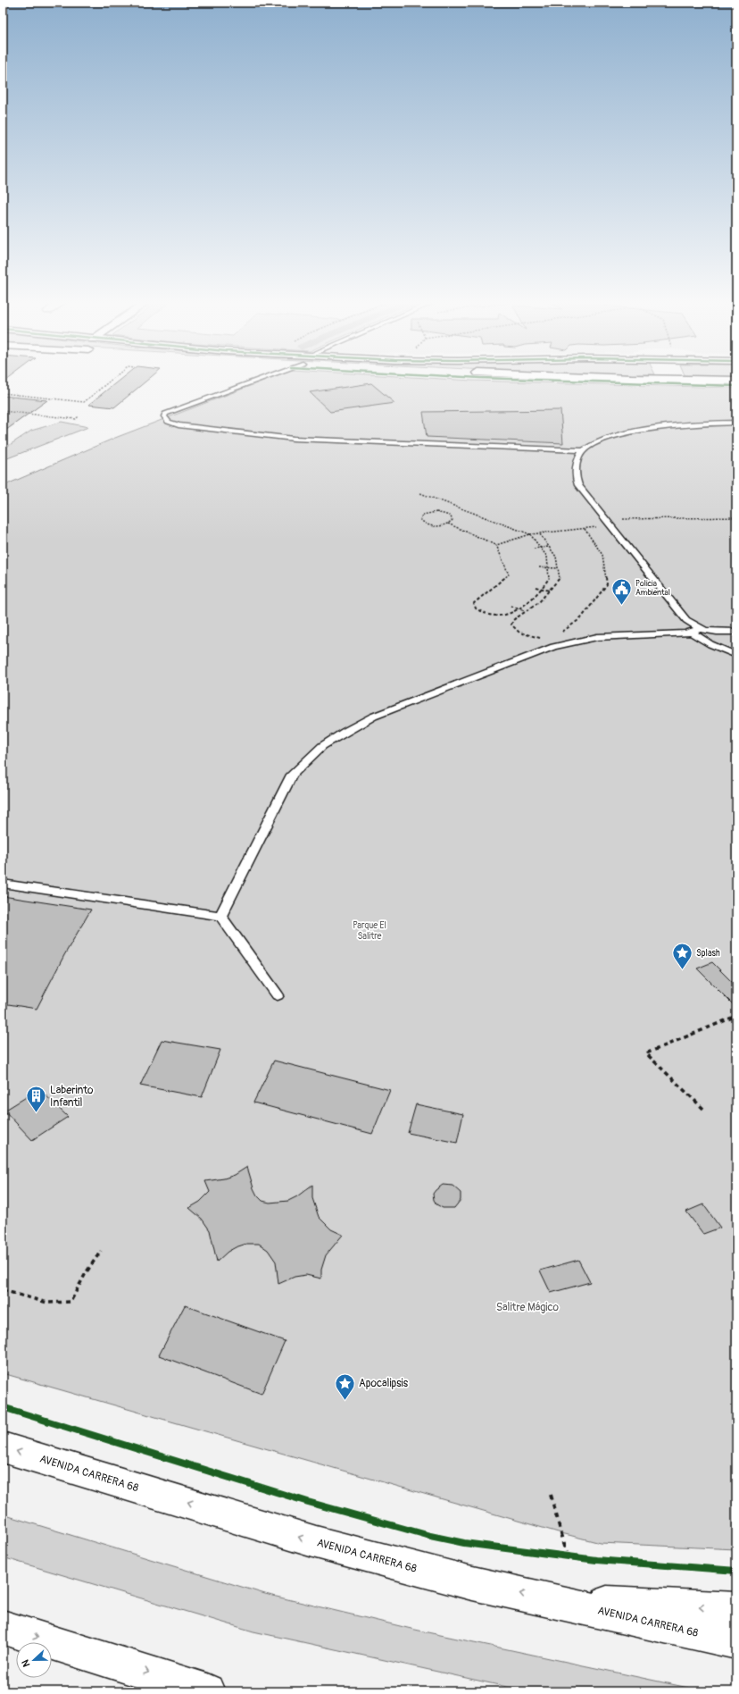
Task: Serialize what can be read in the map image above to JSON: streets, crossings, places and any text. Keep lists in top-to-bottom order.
{
  "streets": {
    "main road": ["AVENIDA CARRERA 68"]
  },
  "parks": ["Parque El Salitre", "Salitre Mágico"],
  "places": {
    "public building": ["Policia Ambiental"],
    "place": ["Splash", "Apocalipsis"],
    "building": ["Laberinto Infantil"]
  },
  "north": "left"
}
